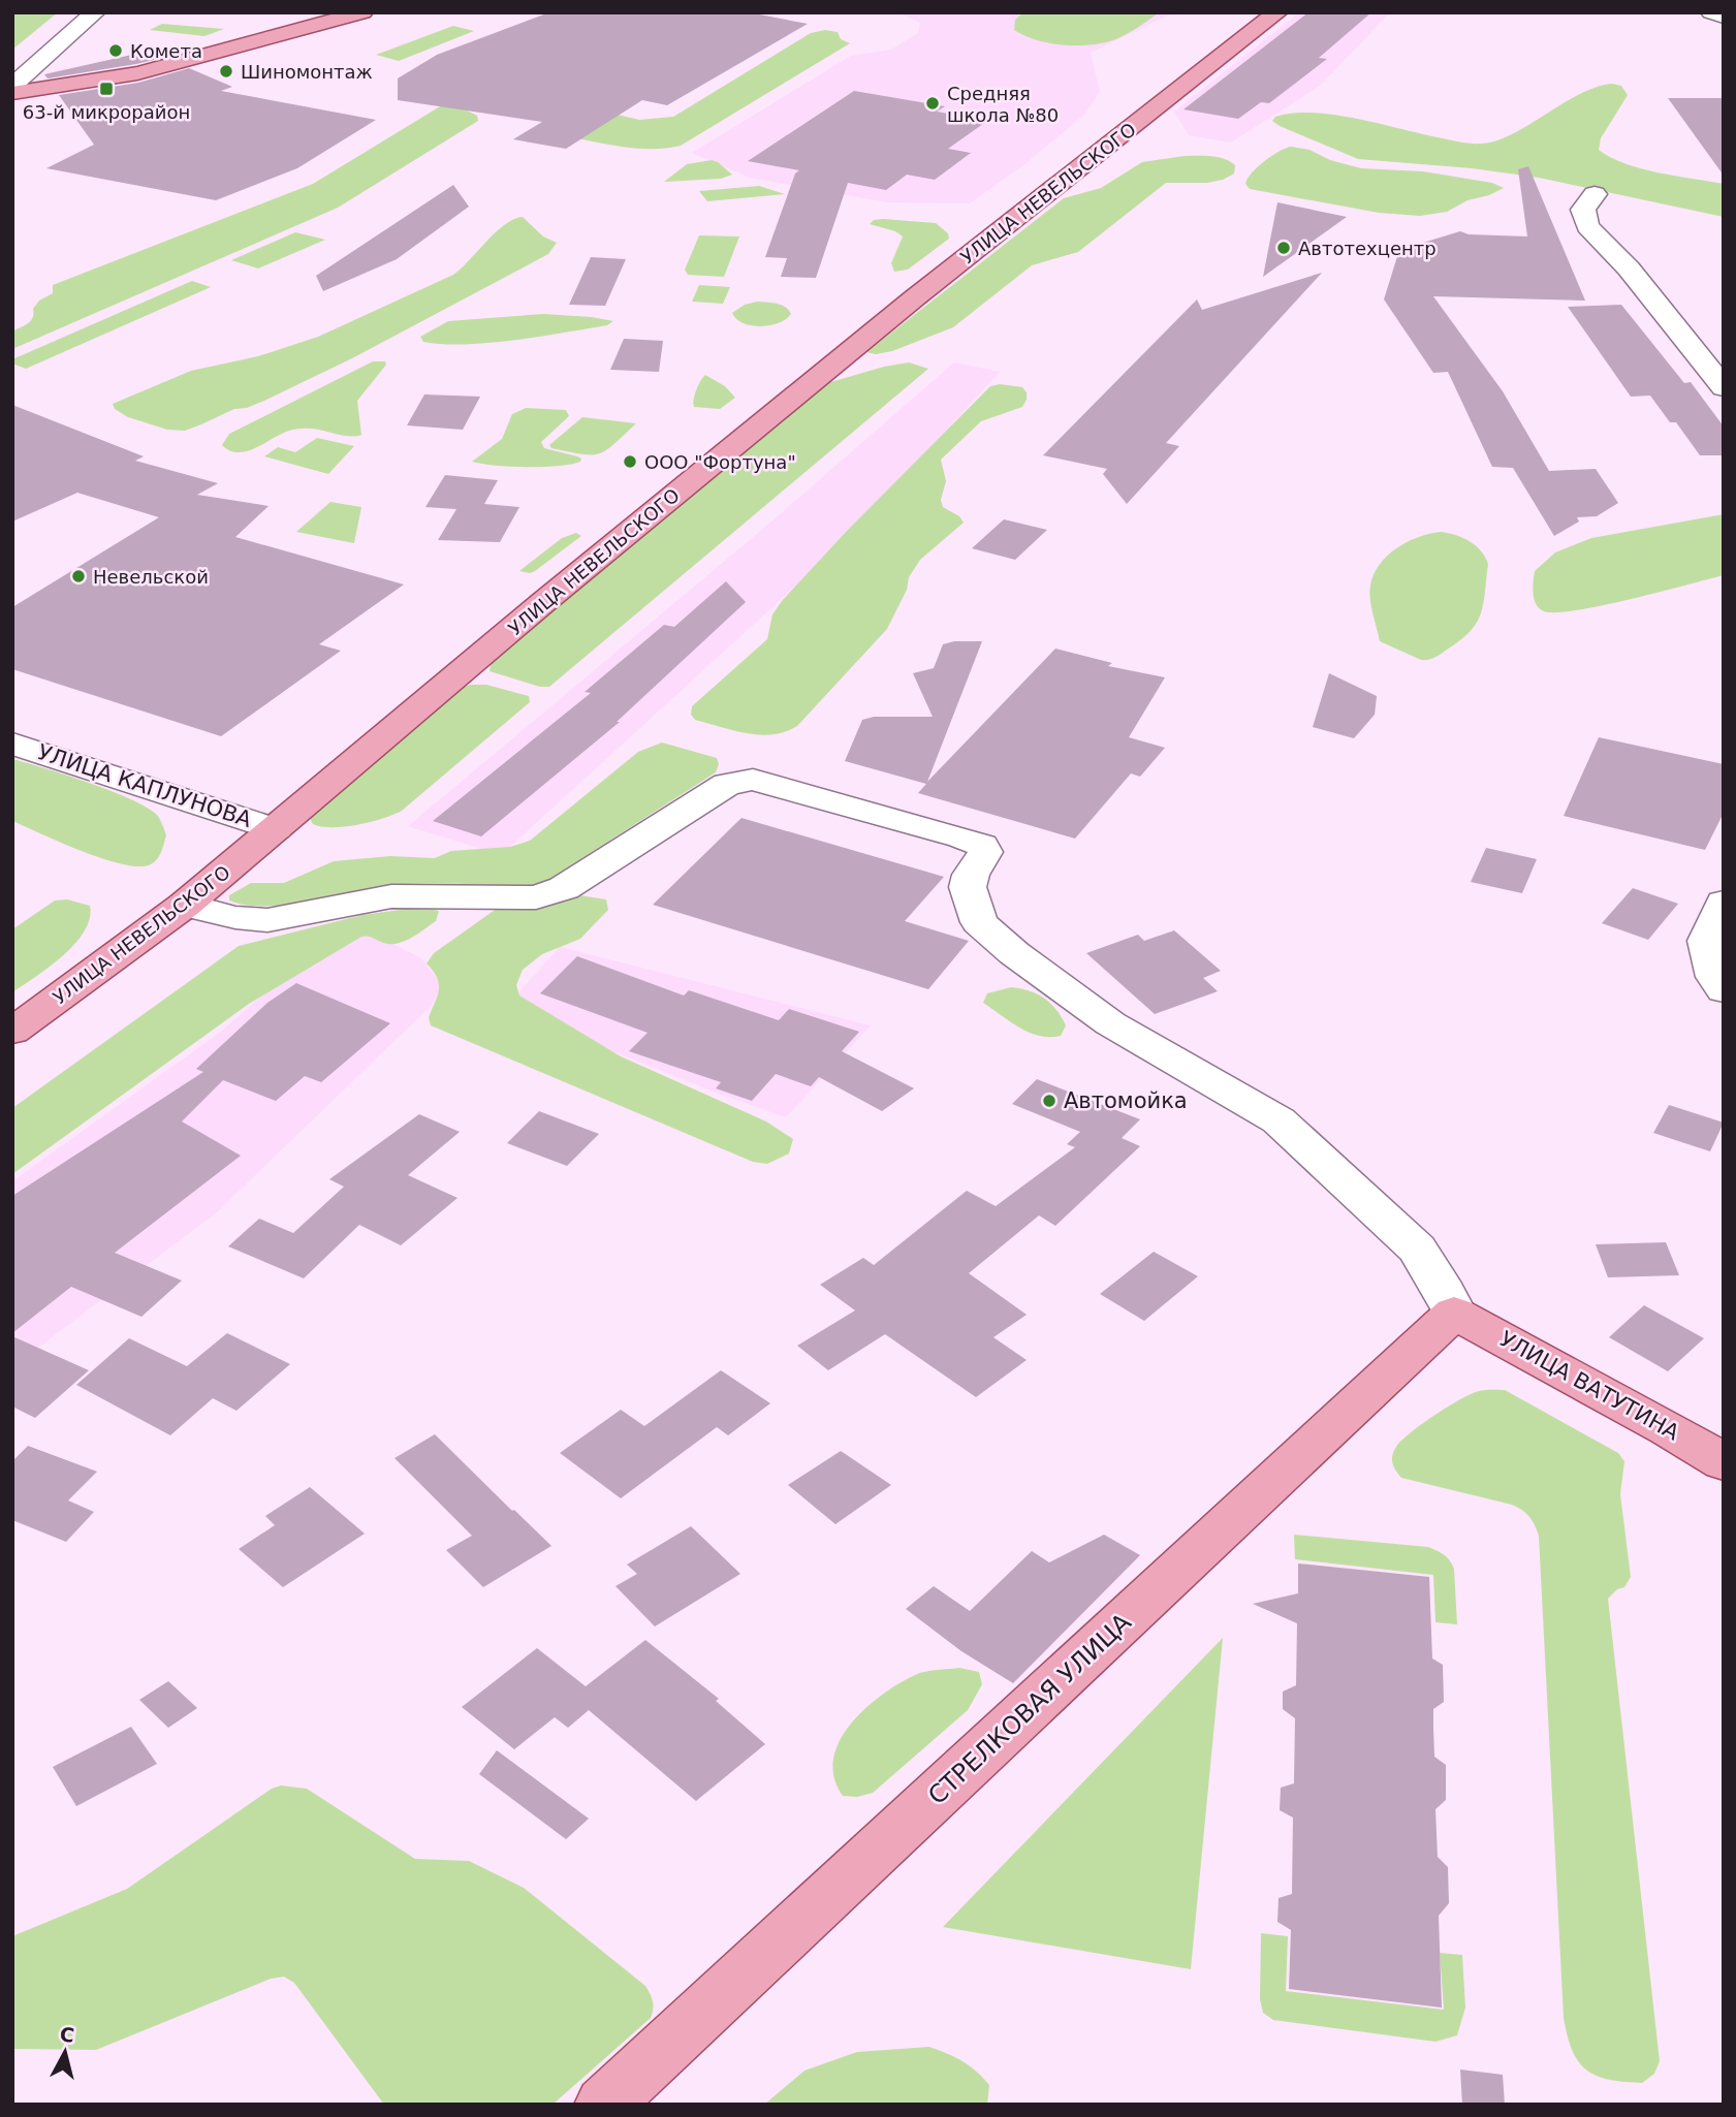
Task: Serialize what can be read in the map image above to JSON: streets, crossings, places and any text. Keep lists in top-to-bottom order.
{
  "streets": {
    "main road": ["УЛИЦА НЕВЕЛЬСКОГО", "УЛИЦА ВАТУТИНА", "СТРЕЛКОВАЯ УЛИЦА"],
    "street": ["УЛИЦА КАПЛУНОВА"]
  },
  "crossings": [
    ["УЛИЦА НЕВЕЛЬСКОГО", "УЛИЦА КАПЛУНОВА"],
    ["УЛИЦА ВАТУТИНА", "СТРЕЛКОВАЯ УЛИЦА"]
  ],
  "places": {
    "other": [
      "Комета",
      "Шиномонтаж",
      "Средняя школа №80",
      "Автотехцентр",
      "ООО \"Фортуна\"",
      "Невельской",
      "Автомойка"
    ],
    "transit": ["63-й микрорайон"]
  },
  "north": "top"
}
